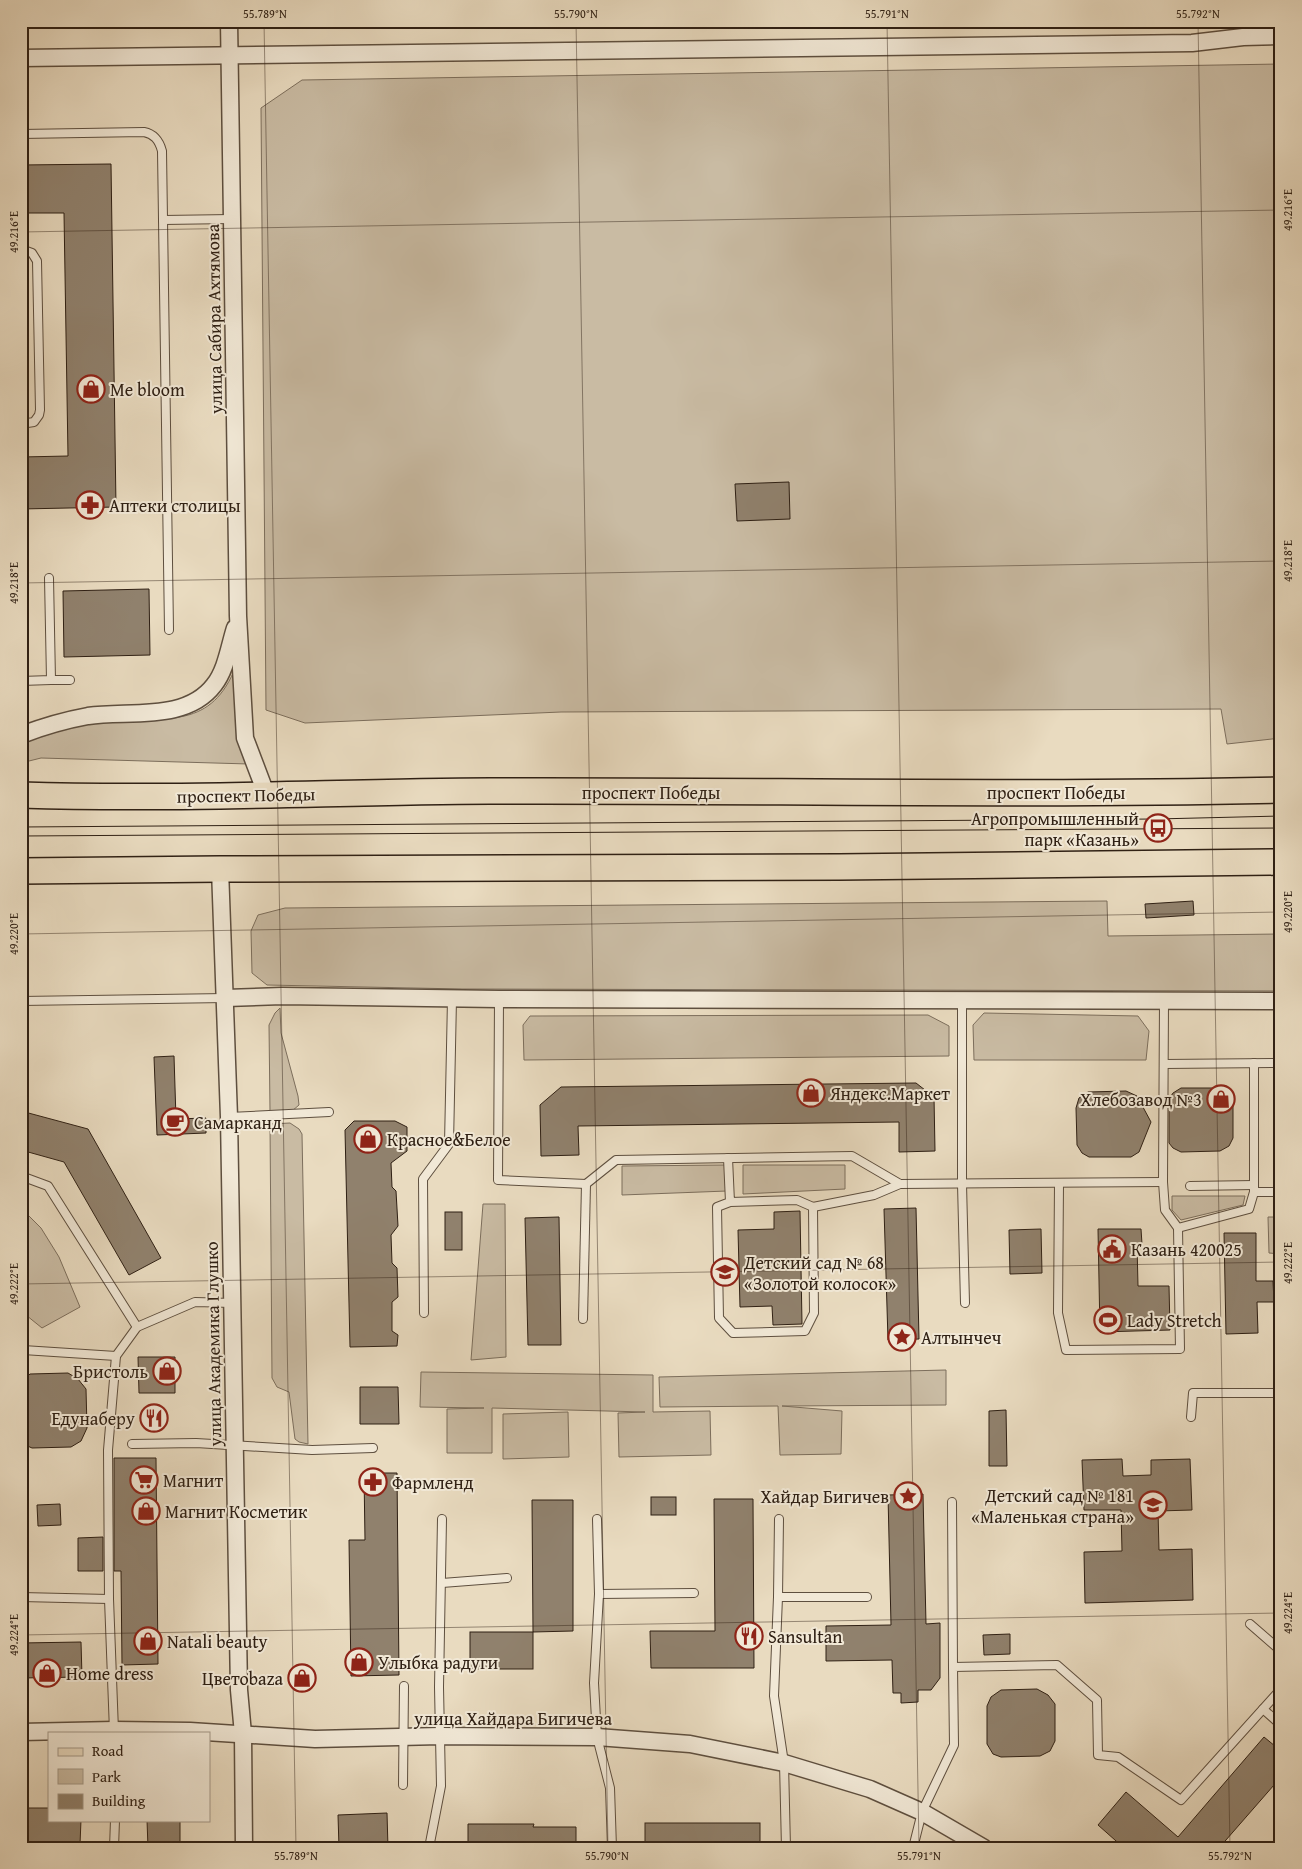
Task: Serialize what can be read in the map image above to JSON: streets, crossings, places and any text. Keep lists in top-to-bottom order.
{
  "streets": {
    "main road": ["проспект Победы"],
    "street": ["улица Сабира Ахтямова", "улица Академика Глушко", "улица Хайдара Бигичева"]
  },
  "crossings": [
    ["улица Сабира Ахтямова", "проспект Победы"],
    ["улица Академика Глушко", "улица Хайдара Бигичева"]
  ],
  "places": {
    "shop": [
      "Me bloom",
      "Яндекс.Маркет",
      "Хлебозавод №3",
      "Красное&Белое",
      "Бристоль",
      "Магнит Косметик",
      "Natali beauty",
      "Улыбка радуги",
      "Home dress",
      "Цветоbaza"
    ],
    "pharmacy": ["Аптеки столицы", "Фармленд"],
    "bus stop": ["Агропромышленный парк «Казань»"],
    "cafe": ["Самарканд"],
    "public building": ["Казань 420025"],
    "school or university": ["Детский сад № 68 «Золотой колосок»", "Детский сад № 181 «Маленькая страна»"],
    "sports": ["Lady Stretch"],
    "place": ["Алтынчеч", "Хайдар Бигичев"],
    "restaurant": ["Едунаберу", "Sansultan"],
    "supermarket": ["Магнит"]
  },
  "legend": ["Road", "Park", "Building"],
  "coordinates": [
    "55.789°N",
    "55.790°N",
    "55.791°N",
    "55.792°N",
    "49.216°E",
    "49.218°E",
    "49.220°E",
    "49.222°E",
    "49.224°E"
  ]
}
